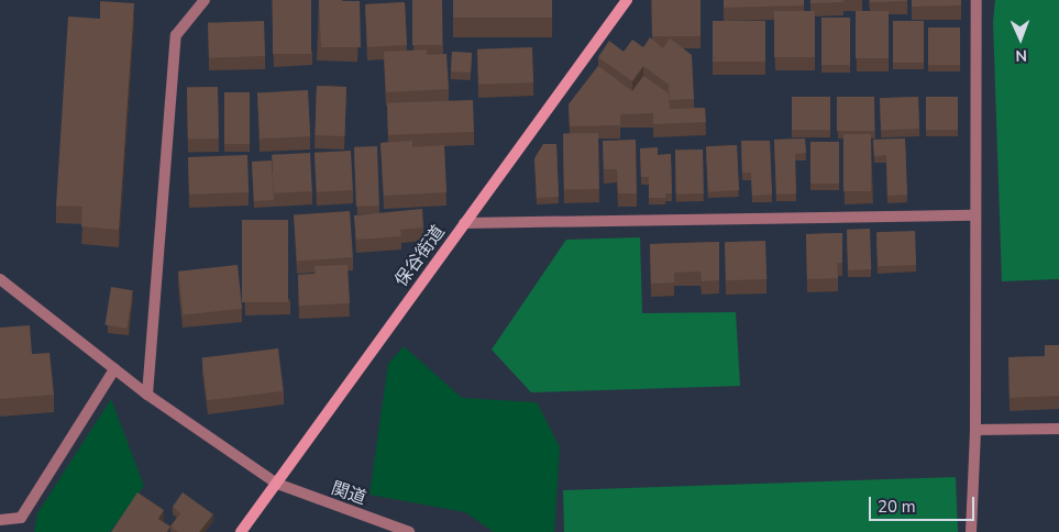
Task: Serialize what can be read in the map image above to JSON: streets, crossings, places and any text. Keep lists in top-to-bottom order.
{
  "streets": {
    "main road": ["保谷街道"],
    "street": ["関道"]
  },
  "crossings": [
    ["保谷街道", "関道"]
  ],
  "scale_bar": "20 m",
  "north": "bottom"
}
